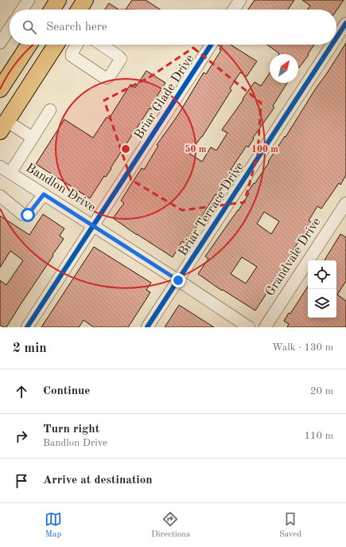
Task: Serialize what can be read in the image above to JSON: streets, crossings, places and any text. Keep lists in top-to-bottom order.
{
  "streets": {
    "street": [
      "Briar Glade Drive",
      "Bandlon Drive",
      "Briar Terrace Drive",
      "Grandvale Drive"
    ]
  },
  "crossings": [
    ["Briar Glade Drive", "Bandlon Drive"],
    ["Bandlon Drive", "Briar Terrace Drive"]
  ],
  "north": "top right",
  "page": {
    "search": "Search here",
    "heading": ["2 min", "Walk · 130 m"],
    "list": [
      ["Continue", "20 m"],
      ["Turn right", "Bandlon Drive", "110 m"],
      "Arrive at destination"
    ],
    "nav": ["Map", "Directions", "Saved"]
  },
  "rings": ["50 m", "100 m"]
}
